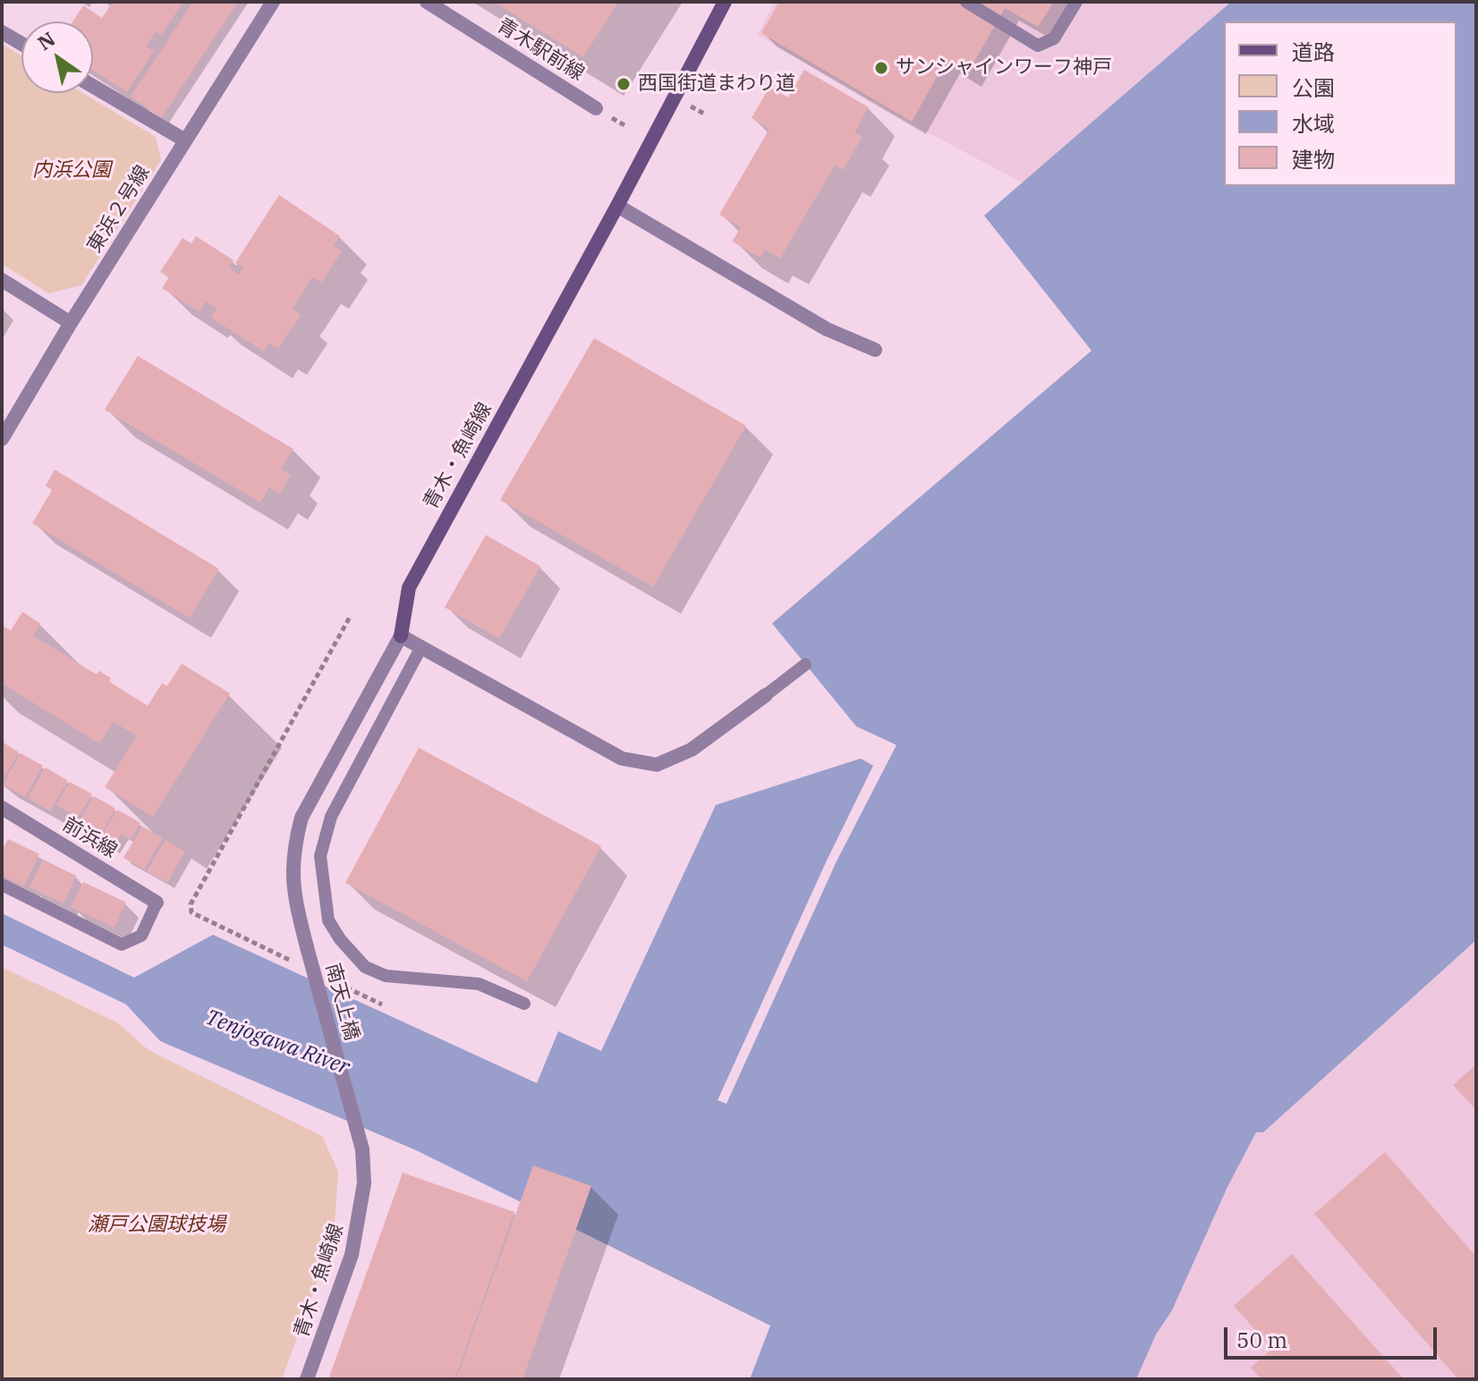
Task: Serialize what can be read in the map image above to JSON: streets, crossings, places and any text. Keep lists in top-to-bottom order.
{
  "streets": {
    "street": [
      "青木駅前線",
      "東浜２号線",
      "青木・魚崎線",
      "前浜線",
      "南天上橋"
    ]
  },
  "crossings": [
    ["青木・魚崎線", "南天上橋"]
  ],
  "water": ["Tenjogawa River"],
  "parks": ["内浜公園", "瀬戸公園球技場"],
  "places": ["サンシャインワーフ神戸", "西国街道まわり道"],
  "legend": [
    "道路",
    "公園",
    "水域",
    "建物"
  ],
  "scale_bar": "50 m",
  "north": "top left"
}
